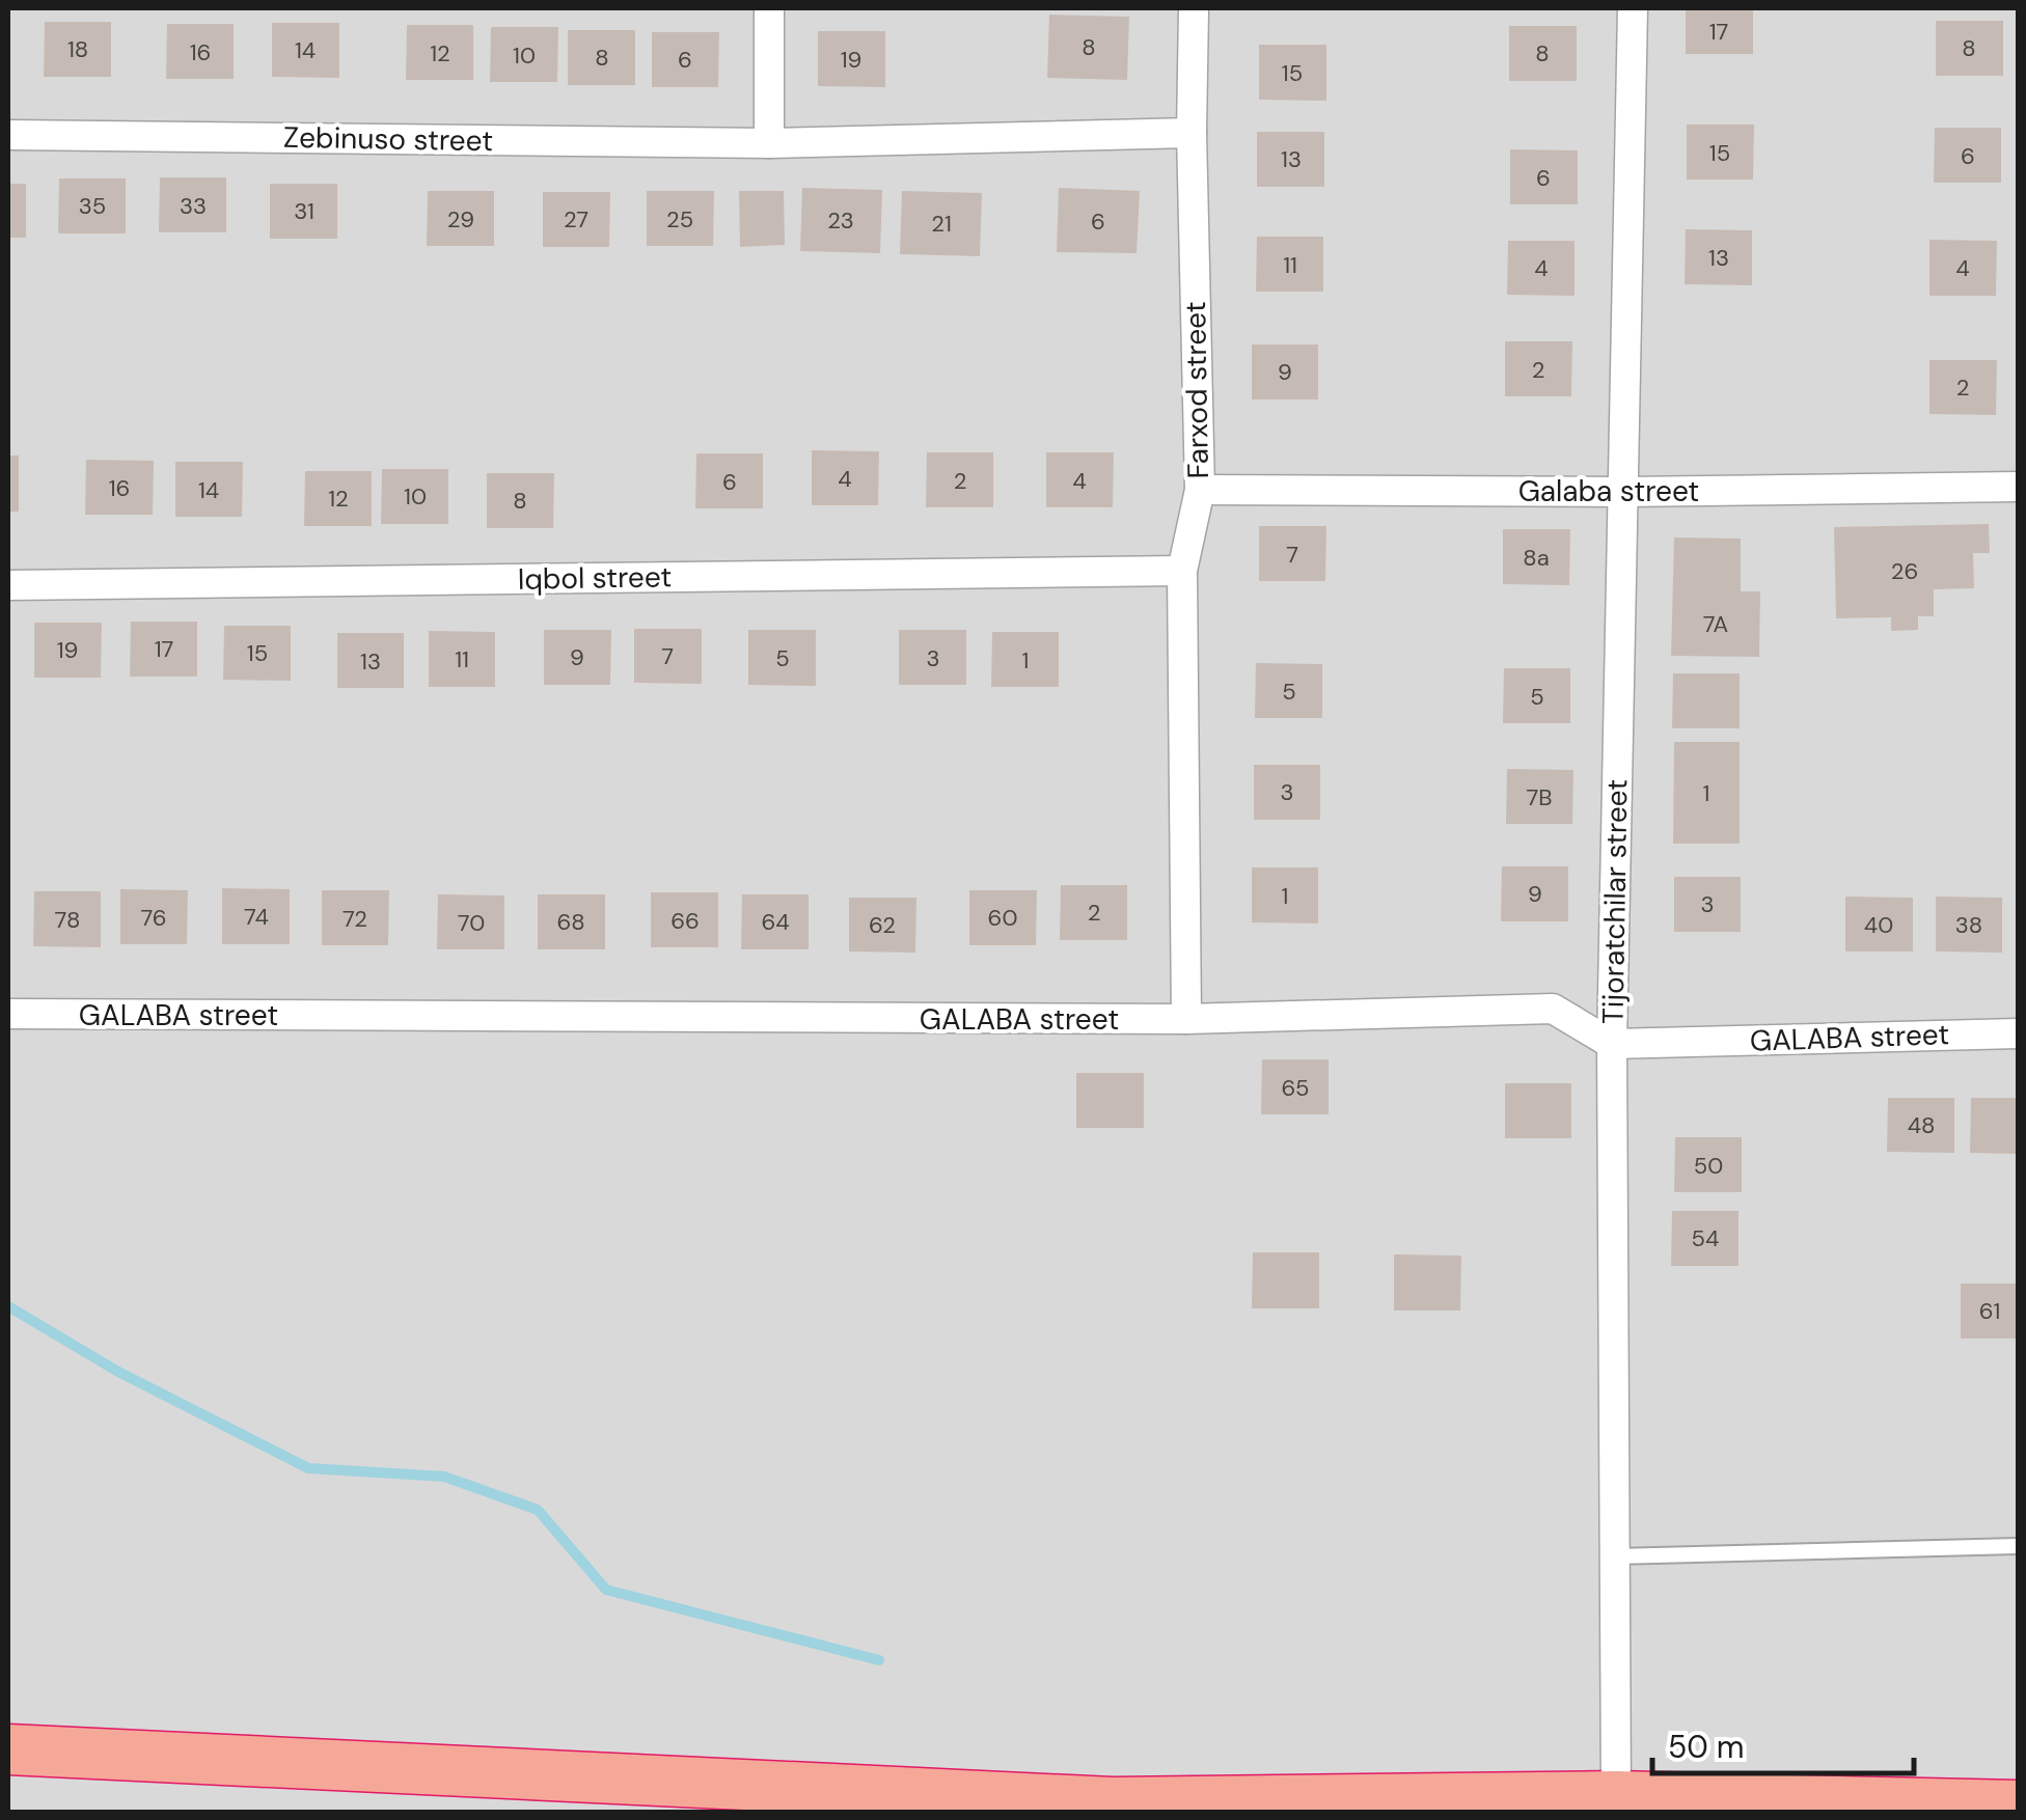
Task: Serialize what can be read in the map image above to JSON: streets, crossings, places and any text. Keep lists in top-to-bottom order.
{
  "streets": {
    "street": [
      "Zebinuso street",
      "Farxod street",
      "Galaba street",
      "Iqbol street",
      "Tijoratchilar street",
      "GALABA street"
    ]
  },
  "crossings": [
    ["Zebinuso street", "Farxod street"],
    ["Farxod street", "Galaba street"],
    ["Farxod street", "Iqbol street"],
    ["Farxod street", "GALABA street"],
    ["Galaba street", "Tijoratchilar street"],
    ["Tijoratchilar street", "GALABA street"]
  ],
  "house_numbers": [
    "17",
    "8",
    "8",
    "18",
    "14",
    "16",
    "12",
    "8",
    "10",
    "8",
    "6",
    "19",
    "15",
    "15",
    "6",
    "13",
    "6",
    "35",
    "33",
    "31",
    "29",
    "27",
    "25",
    "23",
    "6",
    "21",
    "13",
    "11",
    "4",
    "4",
    "2",
    "9",
    "2",
    "4",
    "2",
    "4",
    "6",
    "16",
    "14",
    "10",
    "12",
    "8",
    "7",
    "8a",
    "26",
    "7A",
    "17",
    "19",
    "15",
    "7",
    "9",
    "5",
    "3",
    "11",
    "1",
    "13",
    "5",
    "5",
    "3",
    "1",
    "7B",
    "9",
    "1",
    "3",
    "2",
    "74",
    "76",
    "60",
    "72",
    "78",
    "66",
    "68",
    "64",
    "70",
    "62",
    "40",
    "38",
    "65",
    "48",
    "50",
    "54",
    "61"
  ],
  "scale_bar": "50 m"
}
